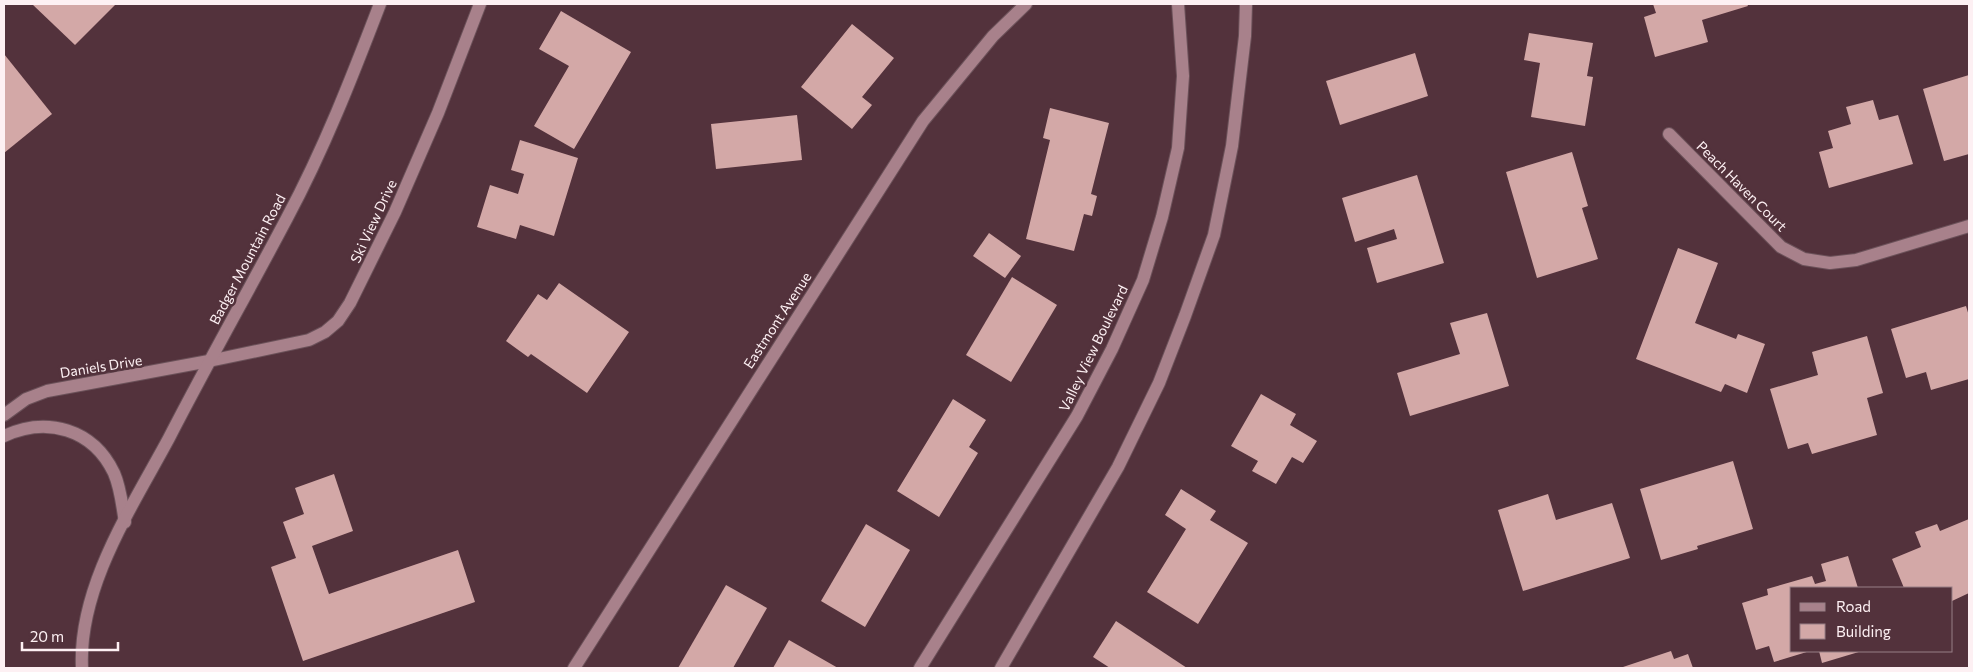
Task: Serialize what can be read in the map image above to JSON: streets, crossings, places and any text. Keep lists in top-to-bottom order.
{
  "streets": {
    "street": [
      "Peach Haven Court",
      "Ski View Drive",
      "Badger Mountain Road",
      "Eastmont Avenue",
      "Valley View Boulevard",
      "Daniels Drive"
    ]
  },
  "crossings": [
    ["Ski View Drive", "Badger Mountain Road"],
    ["Ski View Drive", "Daniels Drive"],
    ["Badger Mountain Road", "Daniels Drive"]
  ],
  "legend": ["Road", "Building"],
  "scale_bar": "20 m"
}
